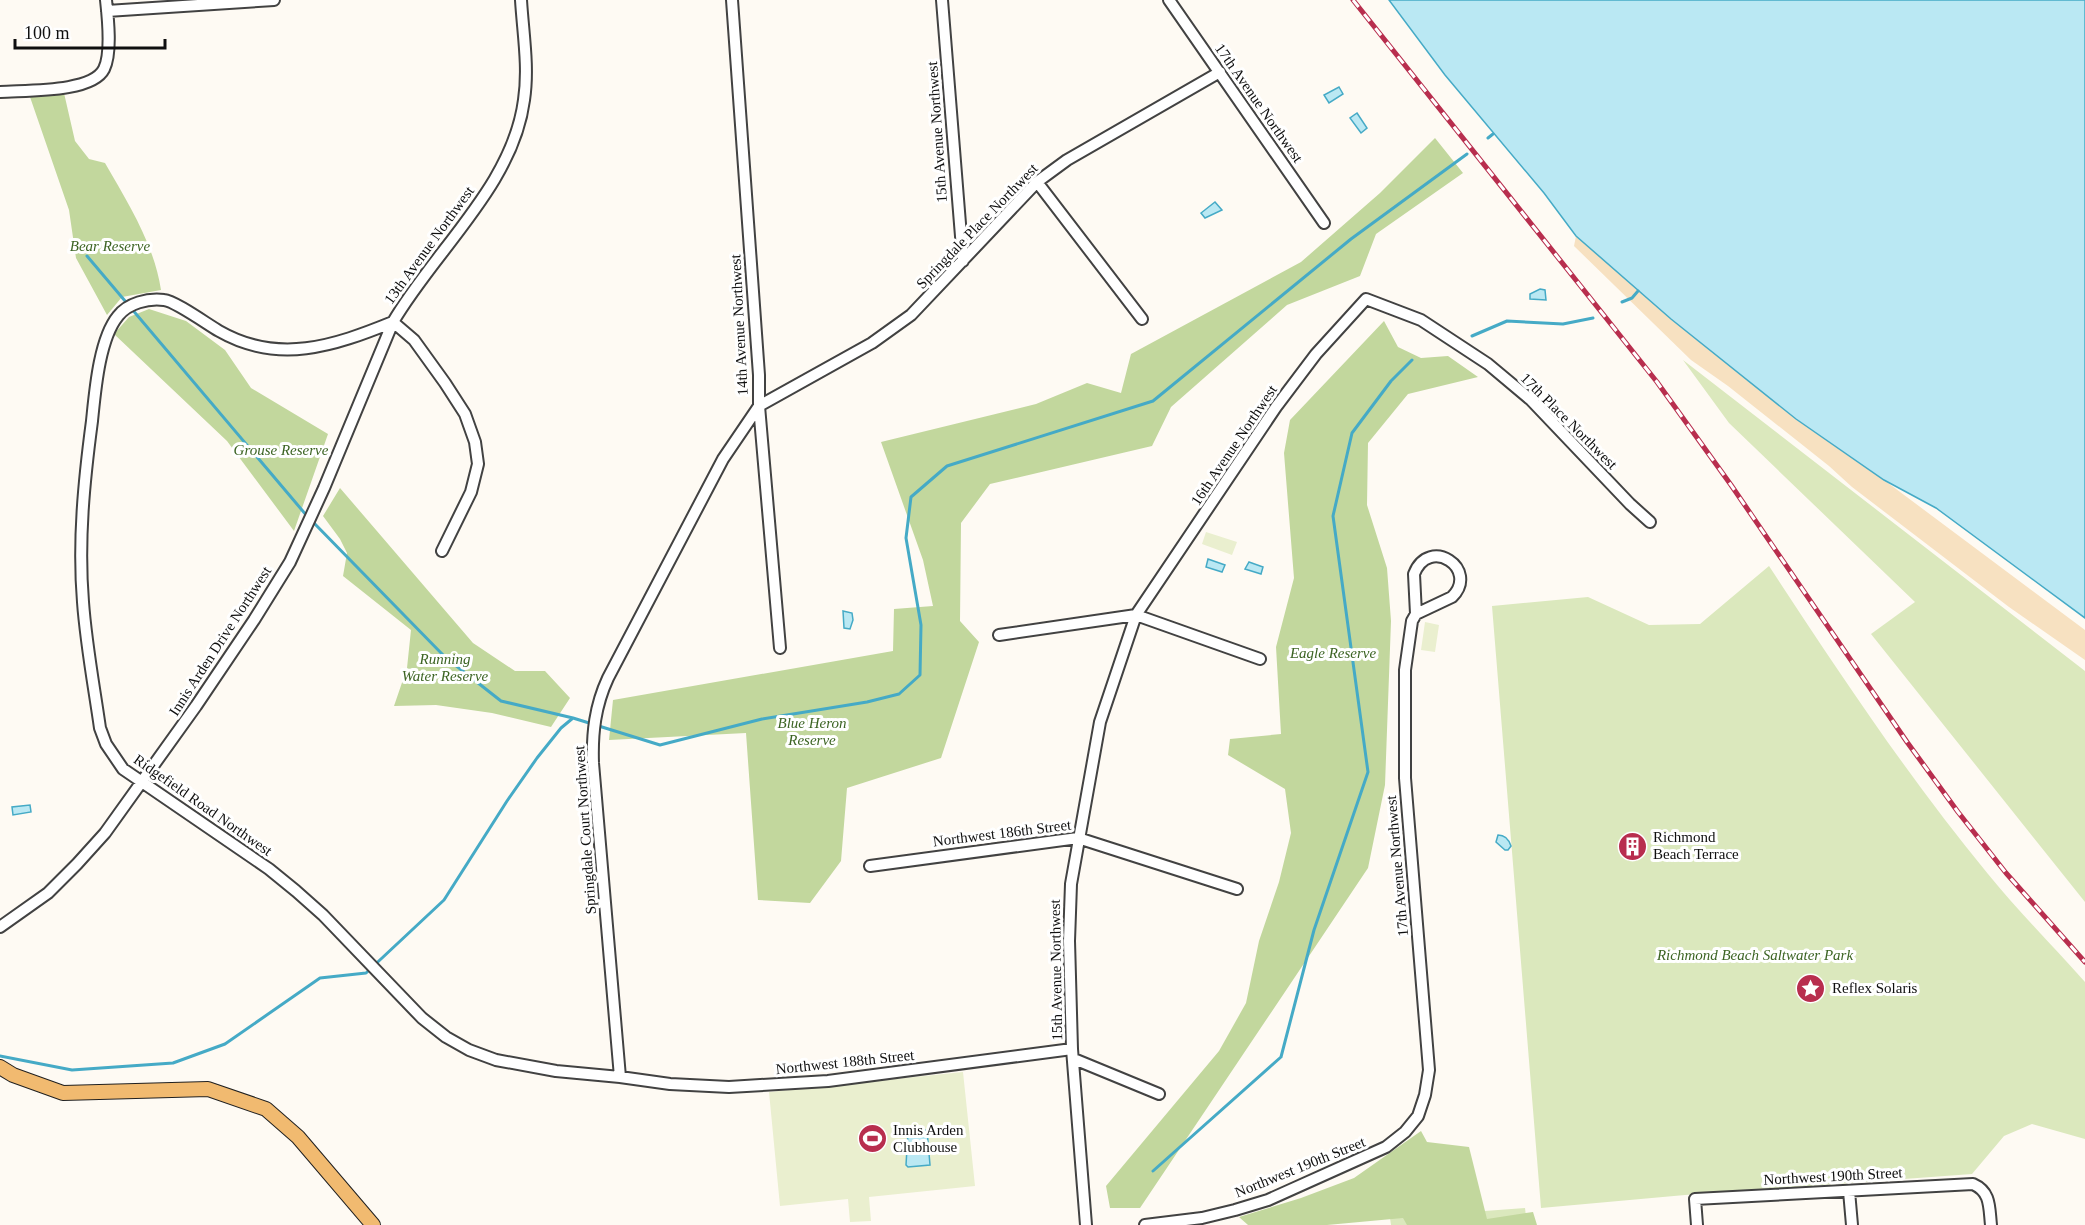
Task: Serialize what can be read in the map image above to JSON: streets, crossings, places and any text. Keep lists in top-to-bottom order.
{
  "streets": {
    "street": [
      "17th Avenue Northwest",
      "15th Avenue Northwest",
      "Springdale Place Northwest",
      "13th Avenue Northwest",
      "14th Avenue Northwest",
      "17th Place Northwest",
      "16th Avenue Northwest",
      "Innis Arden Drive Northwest",
      "Ridgefield Road Northwest",
      "Springdale Court Northwest",
      "Northwest 186th Street",
      "Northwest 188th Street",
      "Northwest 190th Street"
    ]
  },
  "crossings": [
    ["17th Avenue Northwest", "Springdale Place Northwest"],
    ["17th Avenue Northwest", "Northwest 190th Street"],
    ["15th Avenue Northwest", "Springdale Place Northwest"],
    ["15th Avenue Northwest", "16th Avenue Northwest"],
    ["15th Avenue Northwest", "Northwest 186th Street"],
    ["15th Avenue Northwest", "Northwest 188th Street"],
    ["Springdale Place Northwest", "14th Avenue Northwest"],
    ["Springdale Place Northwest", "Springdale Court Northwest"],
    ["13th Avenue Northwest", "Innis Arden Drive Northwest"],
    ["13th Avenue Northwest", "Ridgefield Road Northwest"],
    ["14th Avenue Northwest", "Springdale Court Northwest"],
    ["17th Place Northwest", "16th Avenue Northwest"],
    ["Innis Arden Drive Northwest", "Ridgefield Road Northwest"],
    ["Ridgefield Road Northwest", "Springdale Court Northwest"],
    ["Ridgefield Road Northwest", "Northwest 188th Street"],
    ["Springdale Court Northwest", "Northwest 188th Street"]
  ],
  "parks": [
    "Bear Reserve",
    "Grouse Reserve",
    "Eagle Reserve",
    "Running Water Reserve",
    "Blue Heron Reserve",
    "Richmond Beach Saltwater Park"
  ],
  "places": {
    "building": ["Richmond Beach Terrace"],
    "place": ["Reflex Solaris"],
    "sports": ["Innis Arden Clubhouse"]
  },
  "scale_bar": "100 m"
}
